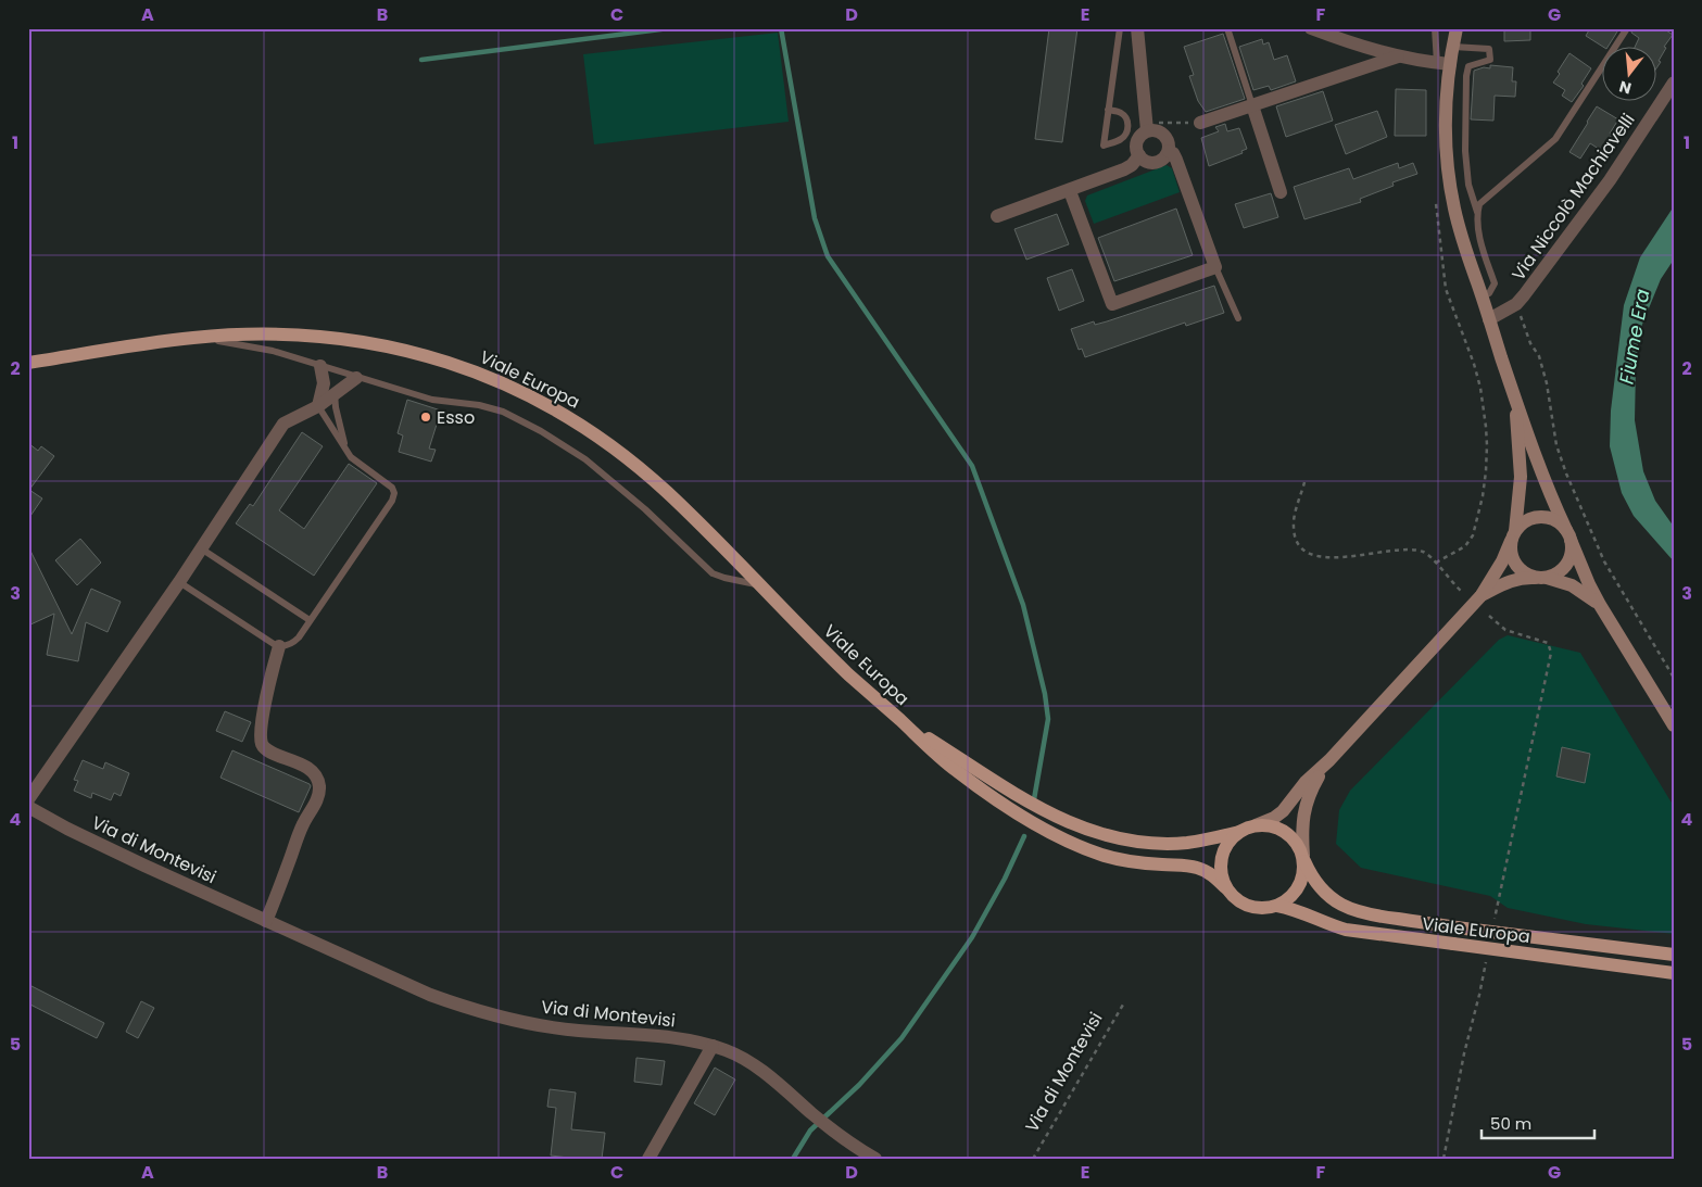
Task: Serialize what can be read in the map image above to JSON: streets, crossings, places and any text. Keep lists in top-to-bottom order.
{
  "streets": {
    "main road": ["Viale Europa"],
    "street": ["Via Niccolò Machiavelli", "Via di Montevisi"]
  },
  "water": ["Fiume Era"],
  "places": ["Esso"],
  "scale_bar": "50 m",
  "north": "bottom",
  "grid": {
    "columns": [
      "A",
      "B",
      "C",
      "D",
      "E",
      "F",
      "G"
    ],
    "rows": [
      "1",
      "2",
      "3",
      "4",
      "5"
    ]
  }
}
